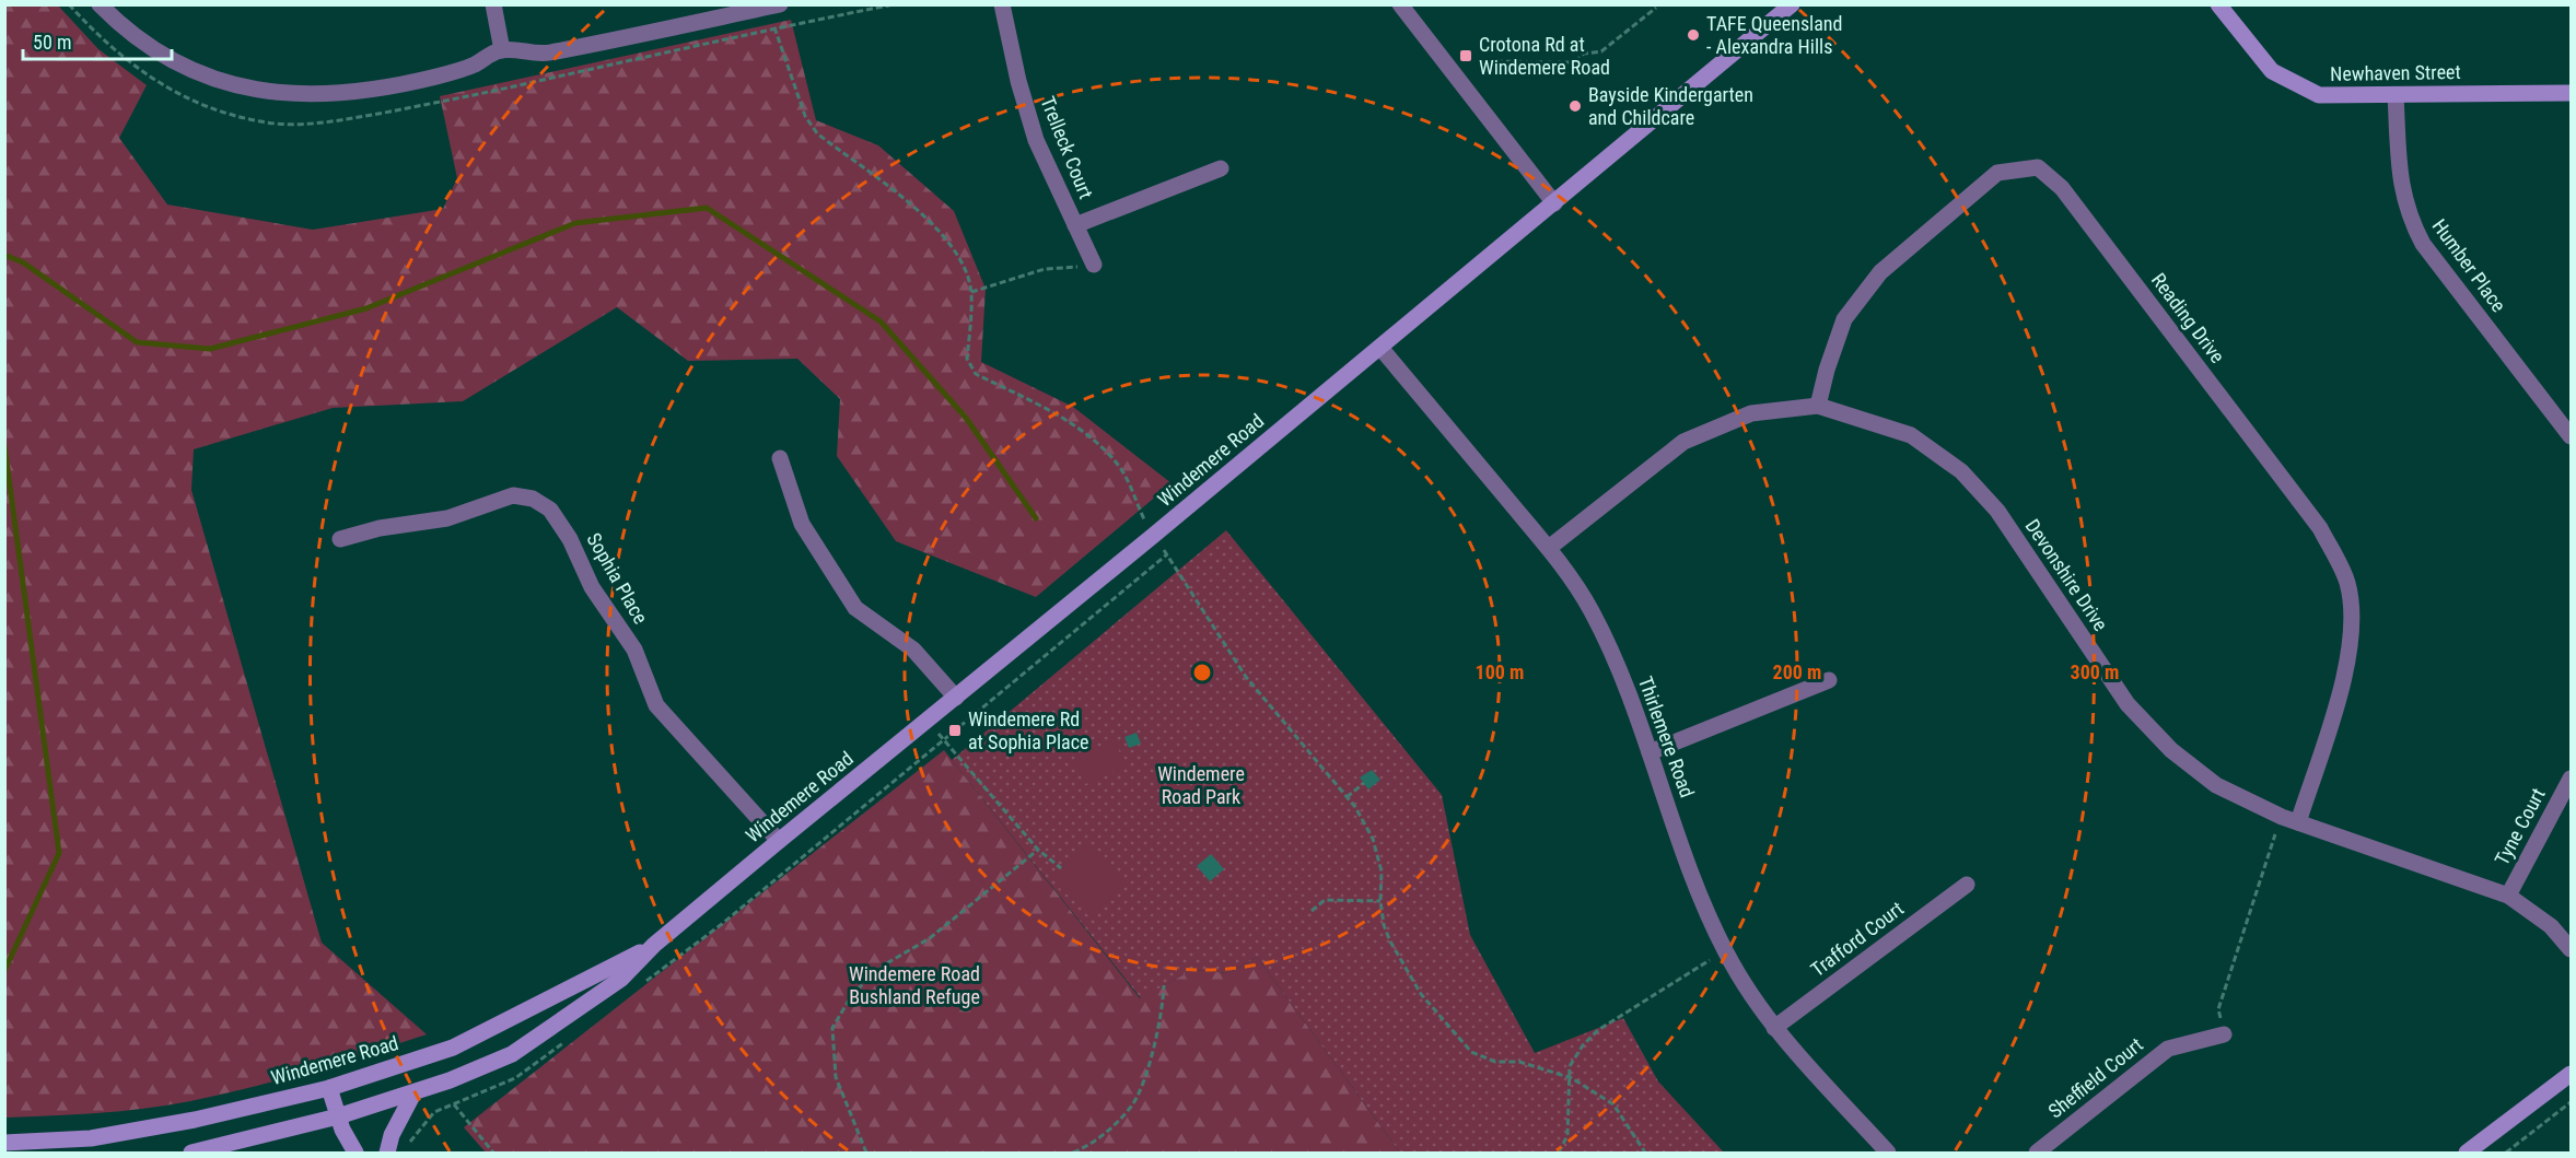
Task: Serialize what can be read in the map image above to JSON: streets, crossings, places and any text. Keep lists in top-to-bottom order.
{
  "streets": {
    "main road": ["Newhaven Street", "Windemere Road"],
    "street": [
      "Trelleck Court",
      "Humber Place",
      "Reading Drive",
      "Devonshire Drive",
      "Sophia Place",
      "Thirlemere Road",
      "Tyne Court",
      "Trafford Court",
      "Sheffield Court"
    ]
  },
  "crossings": [
    ["Newhaven Street", "Humber Place"],
    ["Reading Drive", "Devonshire Drive"],
    ["Windemere Road", "Sophia Place"],
    ["Windemere Road", "Thirlemere Road"],
    ["Devonshire Drive", "Thirlemere Road"],
    ["Devonshire Drive", "Tyne Court"],
    ["Thirlemere Road", "Trafford Court"]
  ],
  "parks": ["Windemere Road Park", "Windemere Road Bushland Refuge"],
  "places": {
    "other": ["TAFE Queensland - Alexandra Hills", "Bayside Kindergarten and Childcare"],
    "transit": ["Crotona Rd at Windemere Road", "Windemere Rd at Sophia Place"]
  },
  "scale_bar": "50 m",
  "rings": ["100 m", "200 m", "300 m"]
}
